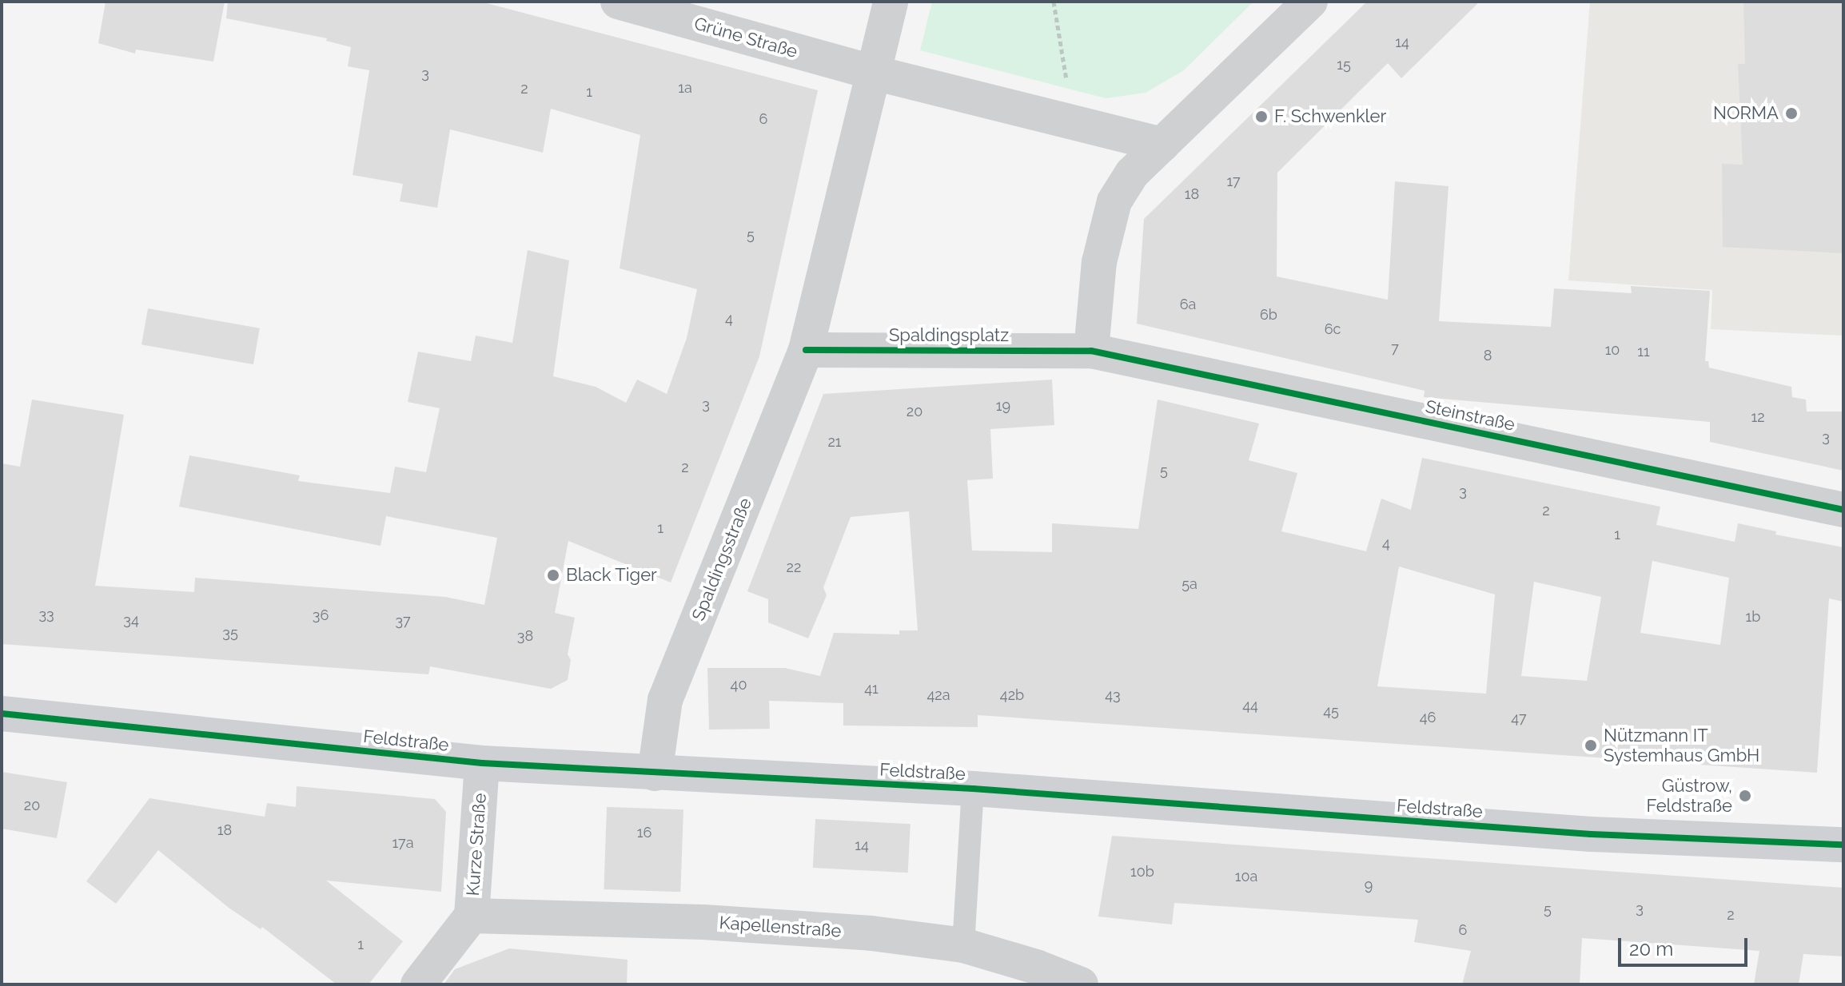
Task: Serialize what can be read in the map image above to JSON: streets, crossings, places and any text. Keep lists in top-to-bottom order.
{
  "streets": {
    "street": [
      "Grüne Straße",
      "Spaldingsplatz",
      "Steinstraße",
      "Spaldingsstraße",
      "Feldstraße",
      "Kurze Straße",
      "Kapellenstraße"
    ]
  },
  "crossings": [
    ["Spaldingsplatz", "Steinstraße"],
    ["Spaldingsplatz", "Spaldingsstraße"],
    ["Spaldingsstraße", "Feldstraße"],
    ["Feldstraße", "Kurze Straße"],
    ["Kurze Straße", "Kapellenstraße"]
  ],
  "places": [
    "NORMA",
    "F. Schwenkler",
    "Black Tiger",
    "Nützmann IT Systemhaus GmbH",
    "Güstrow, Feldstraße"
  ],
  "house_numbers": [
    "14",
    "15",
    "3",
    "1a",
    "2",
    "1",
    "6",
    "17",
    "18",
    "5",
    "6a",
    "6b",
    "4",
    "6c",
    "7",
    "10",
    "11",
    "8",
    "3",
    "19",
    "20",
    "12",
    "3",
    "21",
    "2",
    "5",
    "3",
    "2",
    "1",
    "1",
    "4",
    "22",
    "5a",
    "33",
    "36",
    "1b",
    "34",
    "37",
    "35",
    "38",
    "40",
    "41",
    "42a",
    "42b",
    "43",
    "44",
    "45",
    "46",
    "47",
    "20",
    "18",
    "16",
    "17a",
    "14",
    "10b",
    "10a",
    "9",
    "3",
    "5",
    "2",
    "6",
    "1"
  ],
  "scale_bar": "20 m"
}
